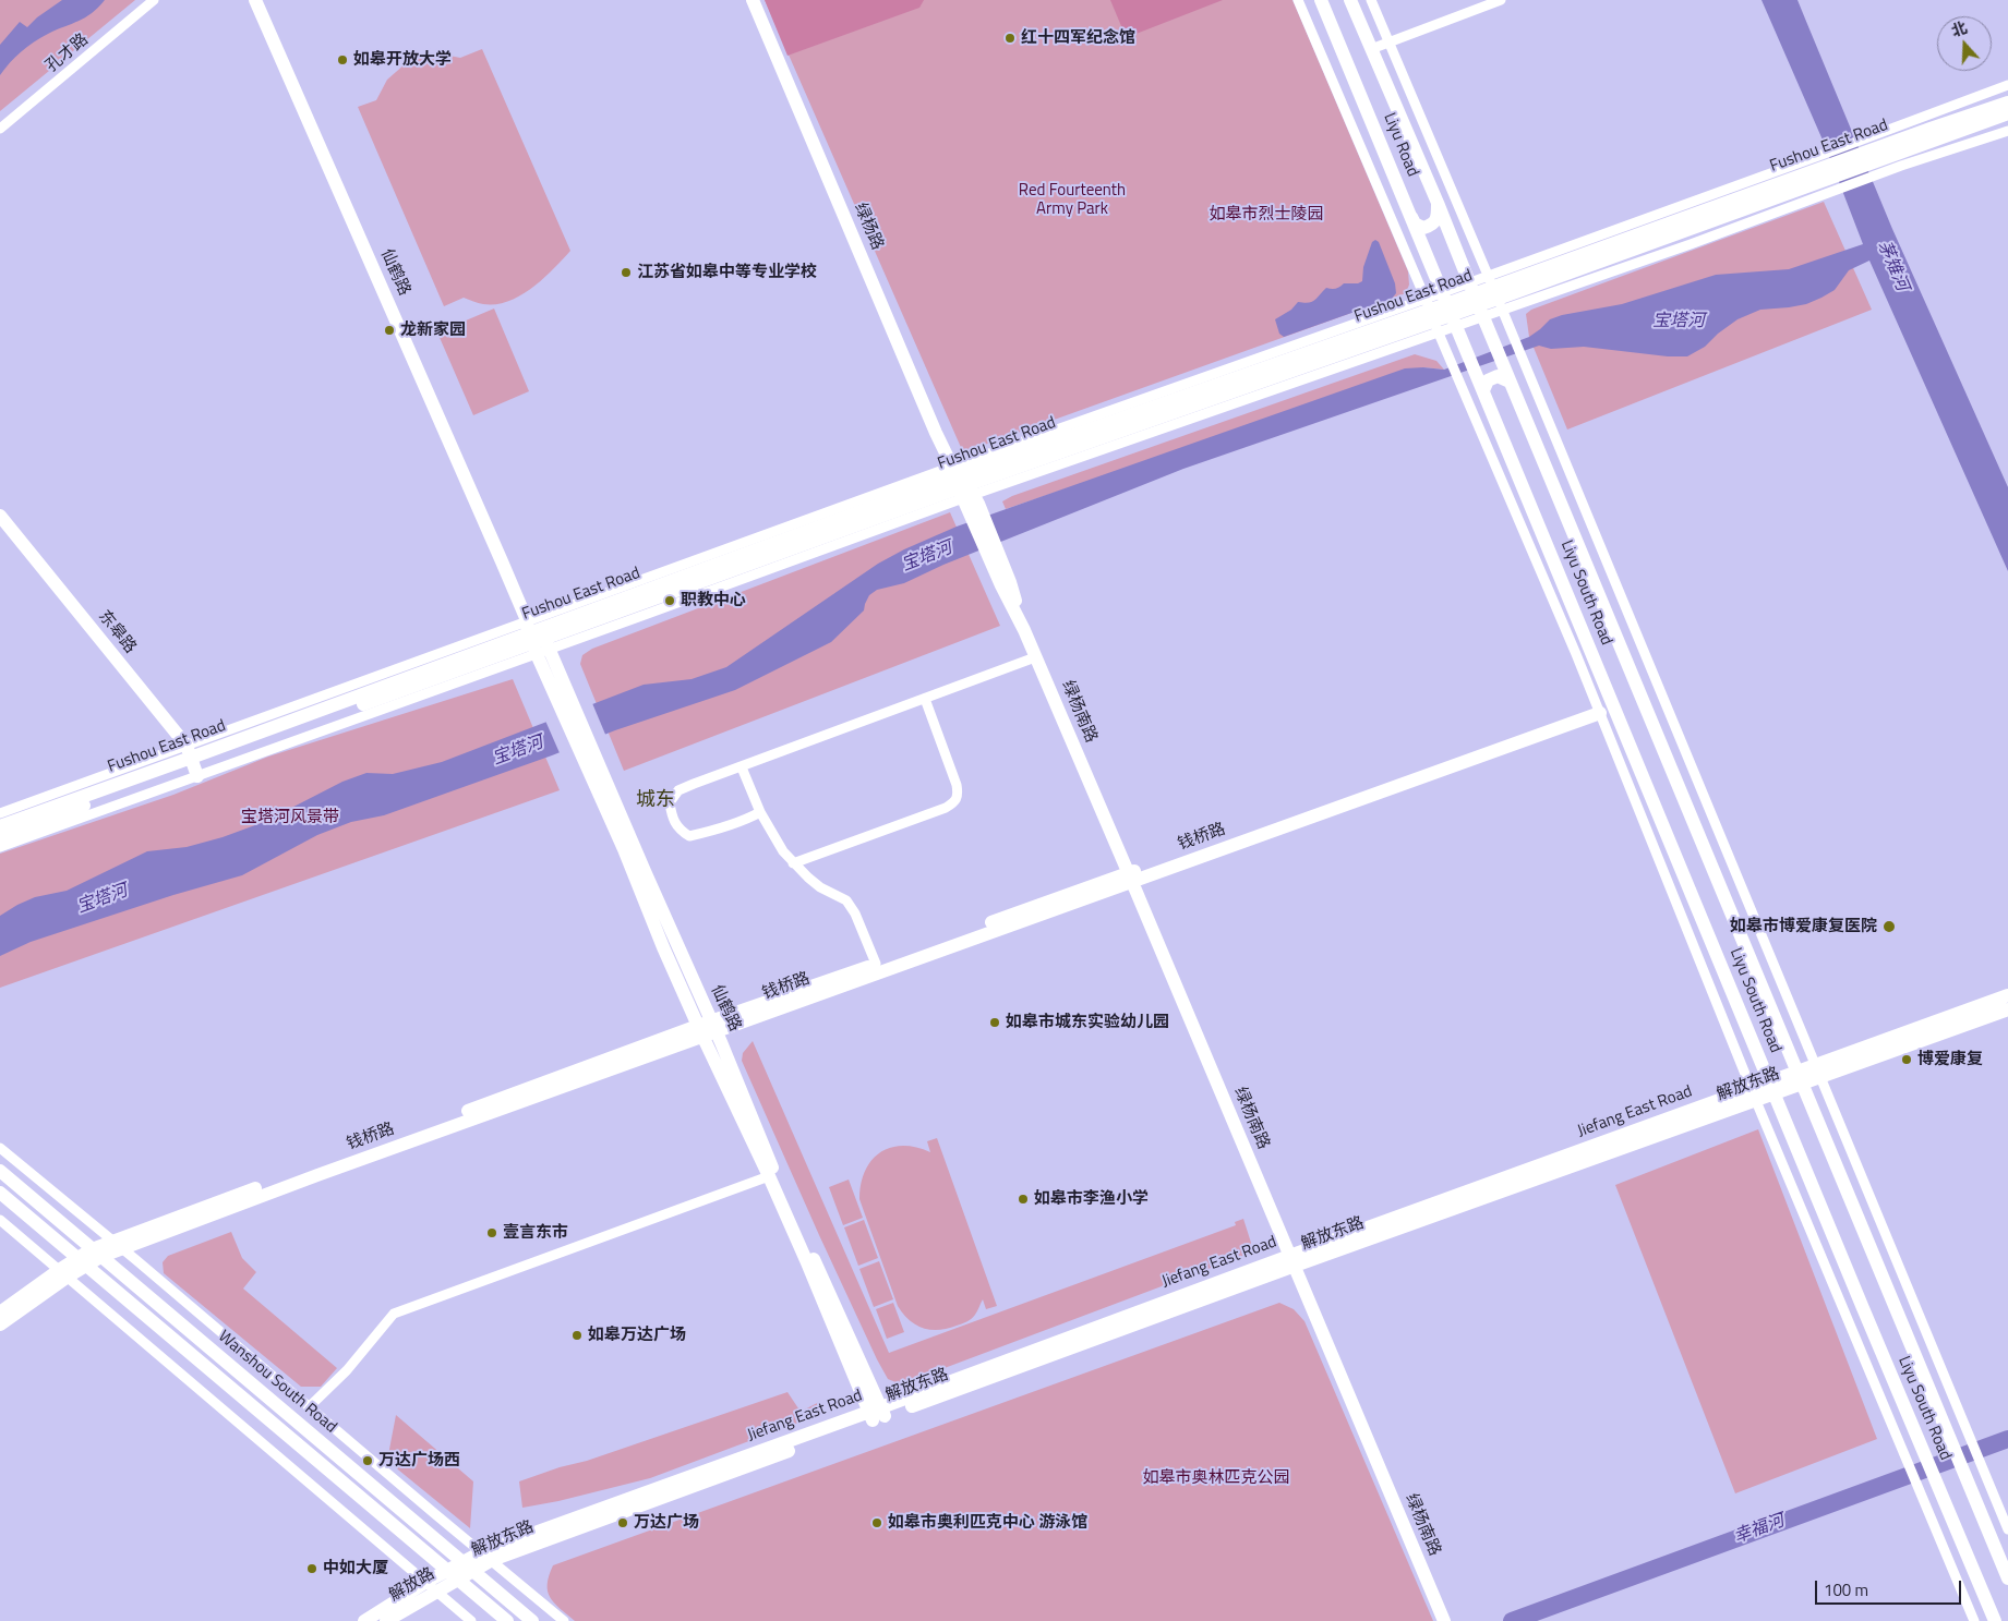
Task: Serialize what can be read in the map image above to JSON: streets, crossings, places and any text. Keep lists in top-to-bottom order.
{
  "streets": {
    "street": [
      "孔才路",
      "Liyu Road",
      "Fushou East Road",
      "绿杨路",
      "仙鹤路",
      "Liyu South Road",
      "东皋路",
      "绿杨南路",
      "钱桥路",
      "解放东路",
      "Jiefang East Road",
      "Wanshou South Road",
      "解放路"
    ]
  },
  "crossings": [
    ["Liyu Road", "Fushou East Road"],
    ["Liyu Road", "Liyu South Road"],
    ["Fushou East Road", "绿杨路"],
    ["Fushou East Road", "仙鹤路"],
    ["Fushou East Road", "Liyu South Road"],
    ["Fushou East Road", "东皋路"],
    ["Fushou East Road", "绿杨南路"],
    ["绿杨路", "绿杨南路"],
    ["仙鹤路", "钱桥路"],
    ["仙鹤路", "Jiefang East Road"],
    ["Liyu South Road", "解放东路"],
    ["绿杨南路", "钱桥路"],
    ["绿杨南路", "解放东路"],
    ["绿杨南路", "Jiefang East Road"],
    ["钱桥路", "Wanshou South Road"],
    ["解放东路", "Jiefang East Road"],
    ["解放东路", "Wanshou South Road"],
    ["解放东路", "解放路"],
    ["Jiefang East Road", "Wanshou South Road"],
    ["Jiefang East Road", "解放路"],
    ["Wanshou South Road", "解放路"]
  ],
  "districts": ["城东"],
  "water": ["茅雉河", "宝塔河", "幸福河"],
  "parks": [
    "Red Fourteenth Army Park",
    "如皋市烈士陵园",
    "宝塔河风景带",
    "如皋市奥林匹克公园"
  ],
  "places": [
    "红十四军纪念馆",
    "如皋开放大学",
    "江苏省如皋中等专业学校",
    "龙新家园",
    "职教中心",
    "如皋市博爱康复医院",
    "如皋市城东实验幼儿园",
    "博爱康复",
    "如皋市李渔小学",
    "壹言东市",
    "如皋万达广场",
    "万达广场西",
    "万达广场",
    "如皋市奥利匹克中心 游泳馆",
    "中如大厦"
  ],
  "scale_bar": "100 m",
  "north": "top"
}
